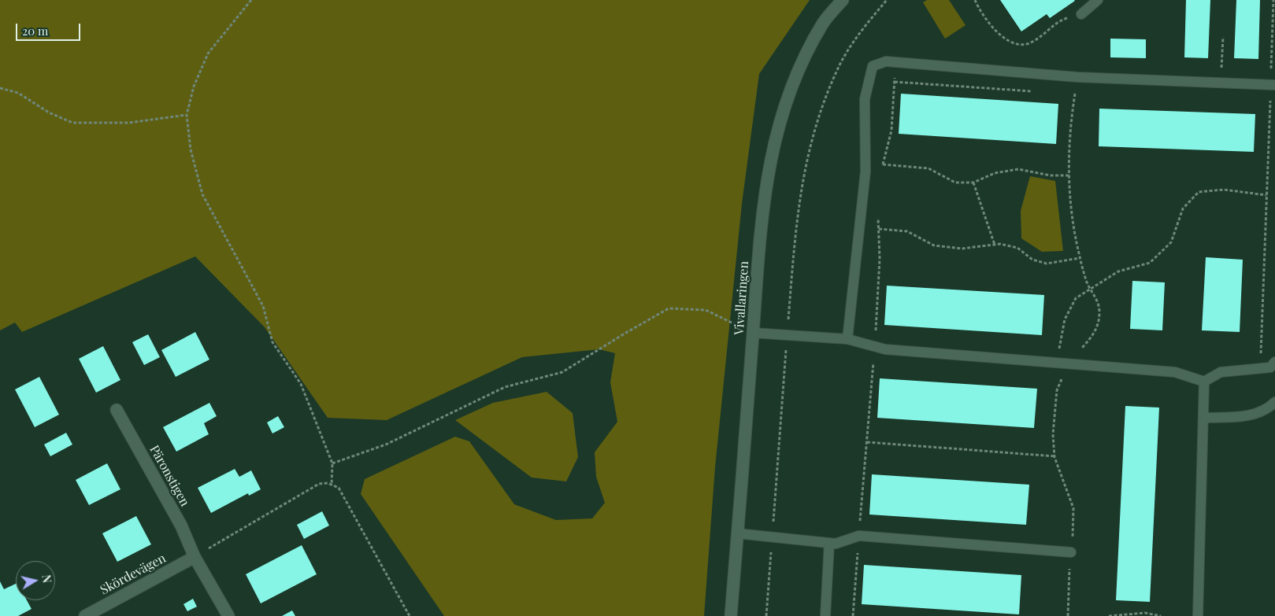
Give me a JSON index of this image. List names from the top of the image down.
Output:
{
  "streets": {
    "street": ["Vivallaringen", "Päronstigen", "Skördevägen"]
  },
  "crossings": [
    ["Päronstigen", "Skördevägen"]
  ],
  "scale_bar": "20 m",
  "north": "right"
}
